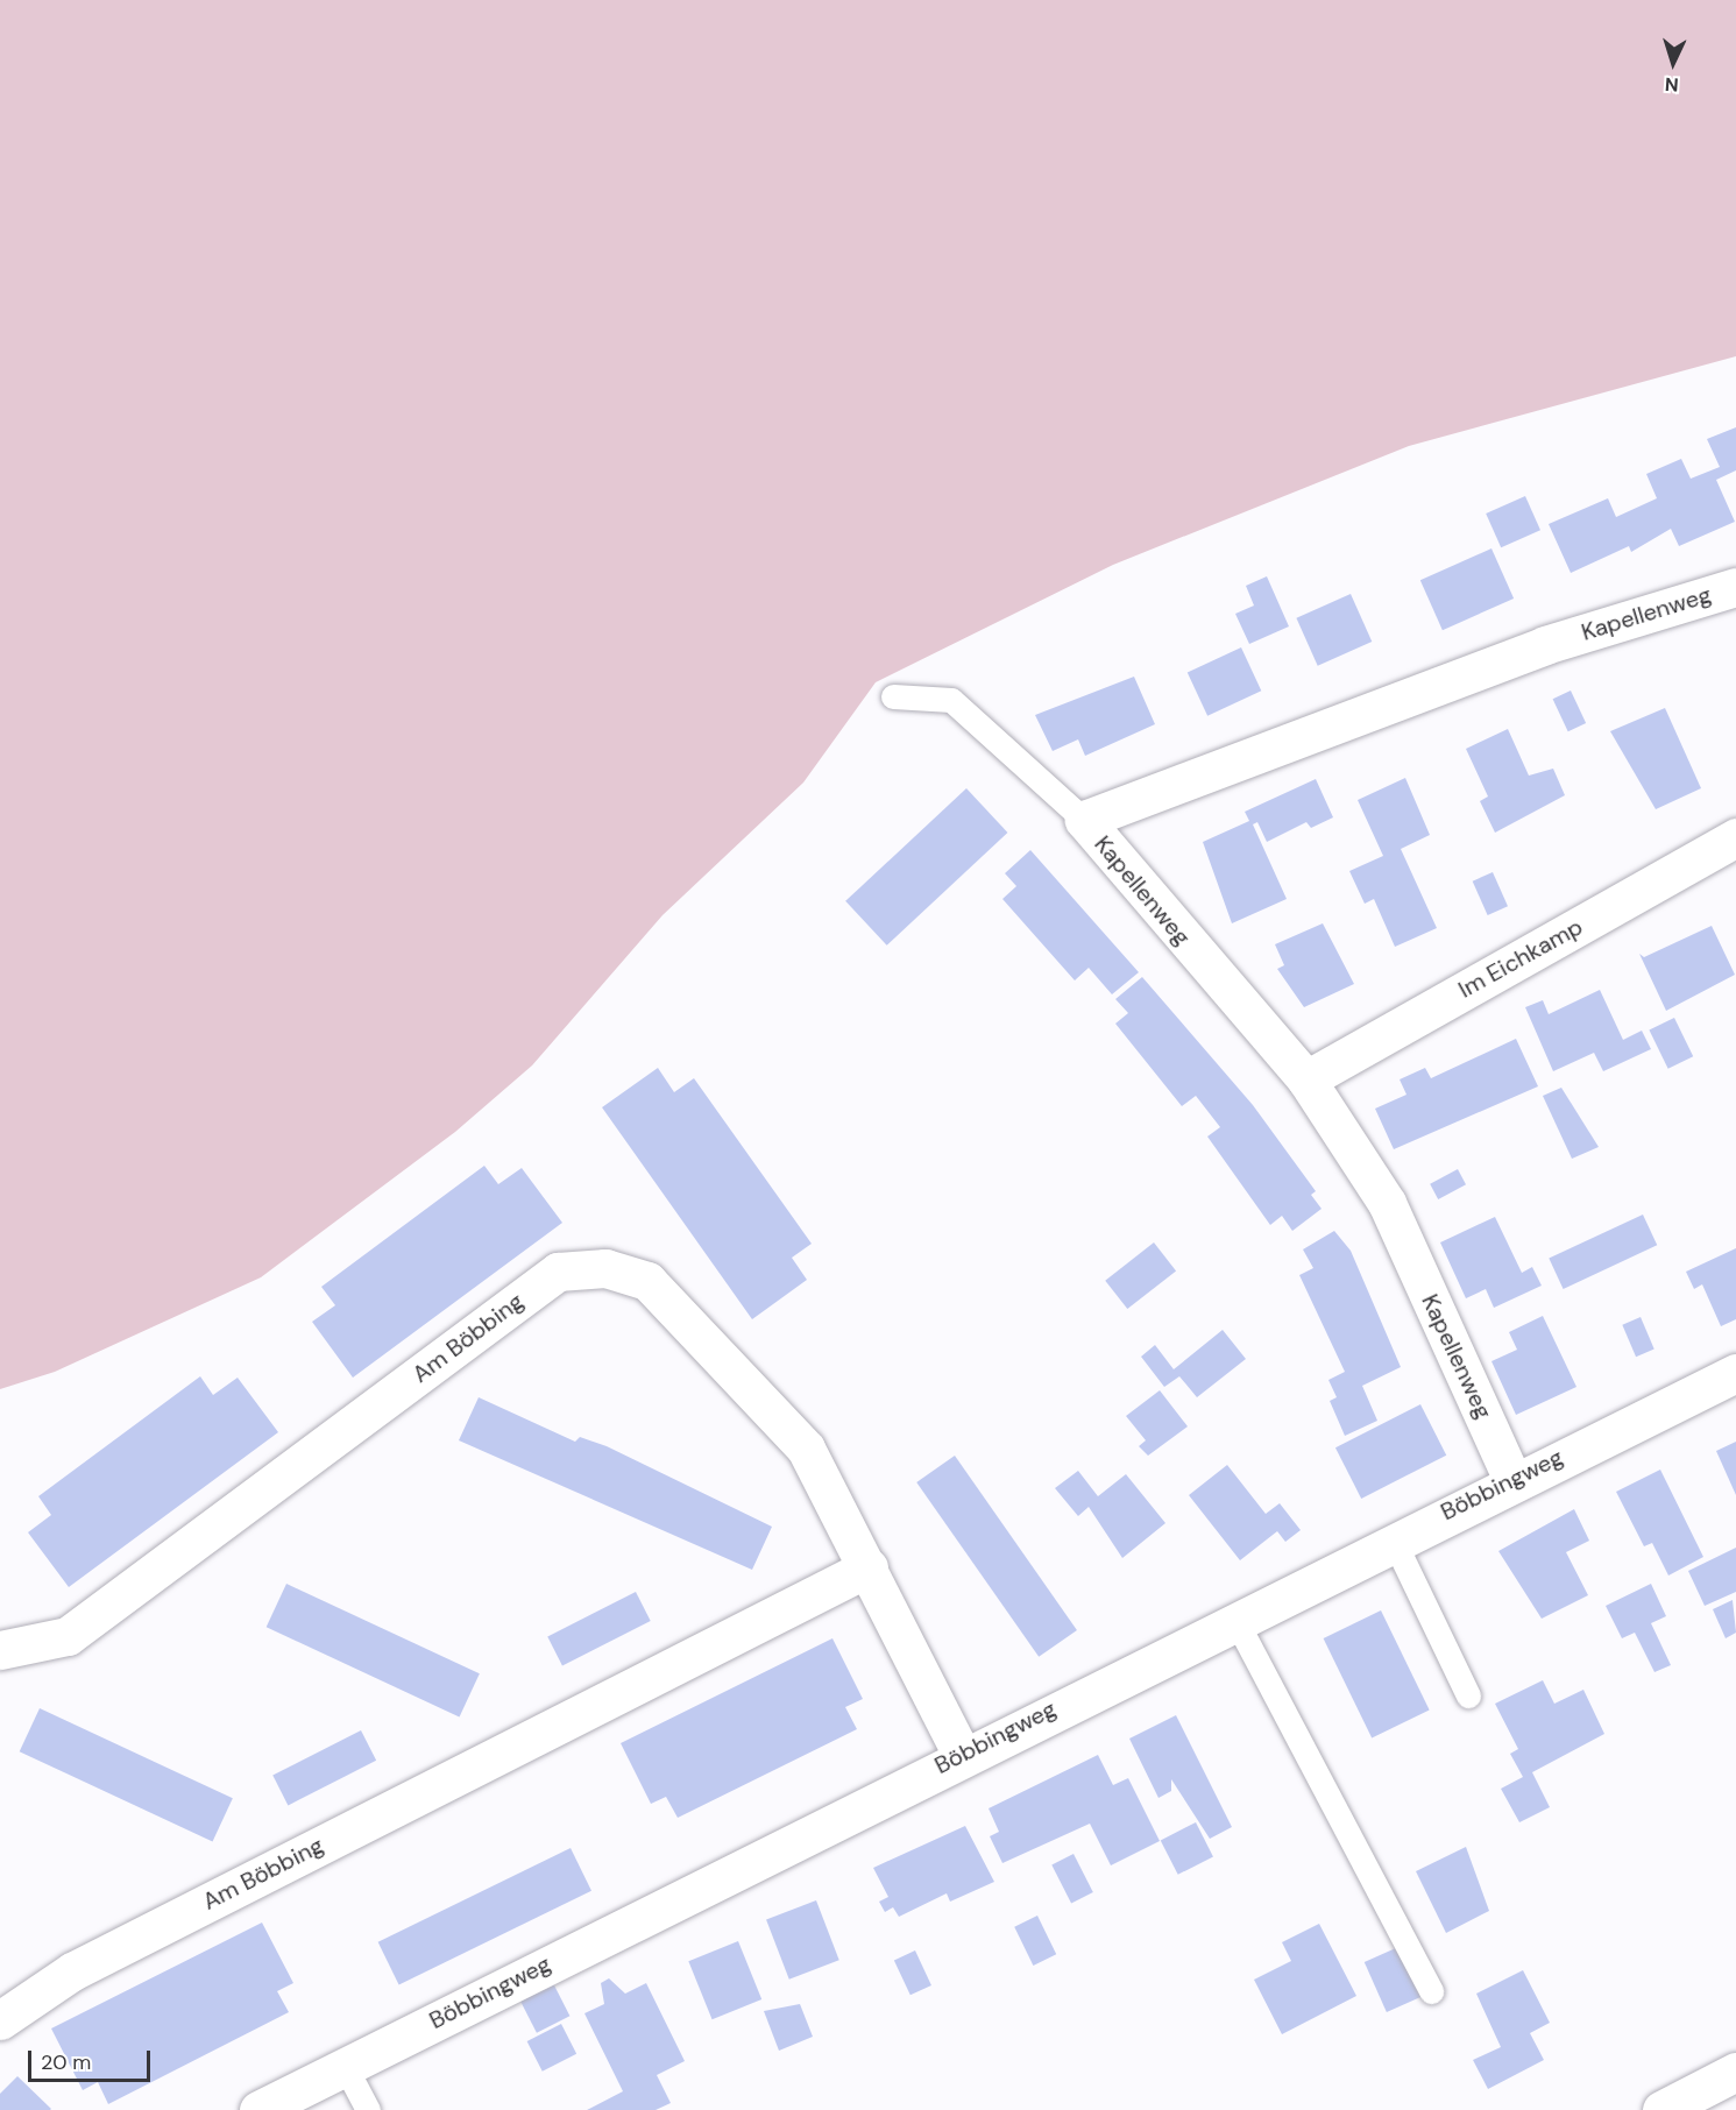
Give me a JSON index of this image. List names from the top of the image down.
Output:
{
  "streets": {
    "street": [
      "Kapellenweg",
      "Im Eichkamp",
      "Am Böbbing",
      "Böbbingweg"
    ]
  },
  "crossings": [
    ["Kapellenweg", "Im Eichkamp"],
    ["Kapellenweg", "Böbbingweg"],
    ["Am Böbbing", "Böbbingweg"]
  ],
  "scale_bar": "20 m",
  "north": "bottom"
}
